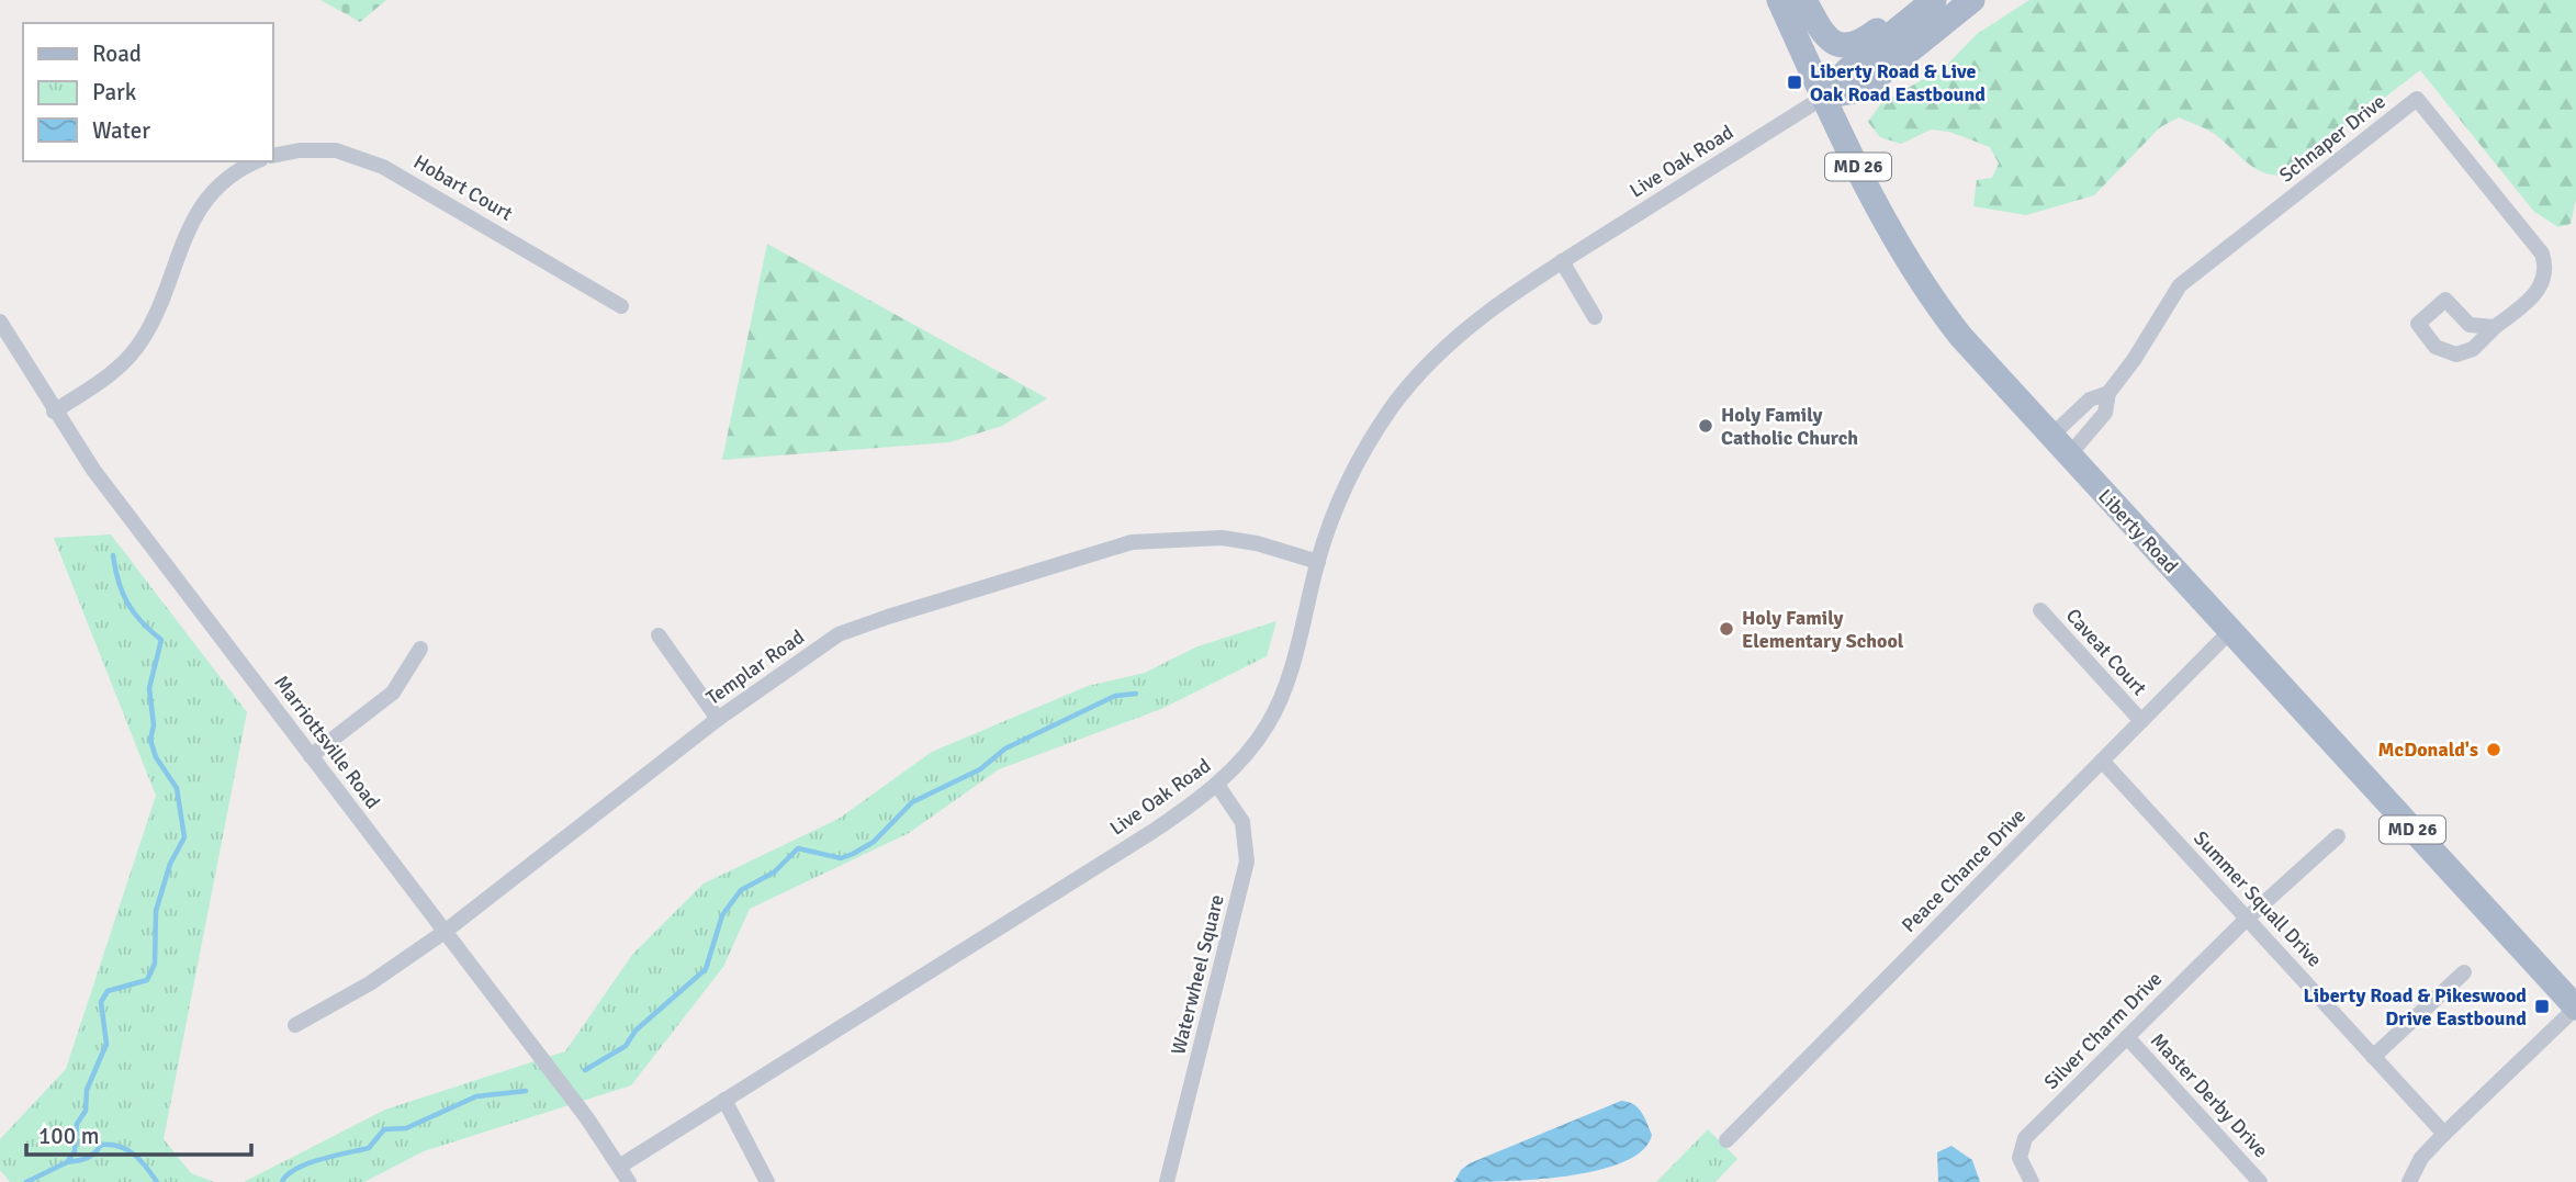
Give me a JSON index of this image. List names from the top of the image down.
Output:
{
  "streets": {
    "main road": ["MD 26", "Liberty Road"],
    "street": [
      "Schnaper Drive",
      "Live Oak Road",
      "Hobart Court",
      "Caveat Court",
      "Templar Road",
      "Marriottsville Road",
      "Peace Chance Drive",
      "Summer Squall Drive",
      "Waterwheel Square",
      "Silver Charm Drive",
      "Master Derby Drive"
    ]
  },
  "crossings": [
    ["Schnaper Drive", "Liberty Road"],
    ["Live Oak Road", "Liberty Road"],
    ["Live Oak Road", "Templar Road"],
    ["Live Oak Road", "Marriottsville Road"],
    ["Live Oak Road", "Waterwheel Square"],
    ["Liberty Road", "Peace Chance Drive"],
    ["Caveat Court", "Peace Chance Drive"],
    ["Templar Road", "Marriottsville Road"],
    ["Peace Chance Drive", "Summer Squall Drive"],
    ["Summer Squall Drive", "Silver Charm Drive"],
    ["Silver Charm Drive", "Master Derby Drive"]
  ],
  "places": {
    "transit": ["Liberty Road & Live Oak Road Eastbound", "Liberty Road & Pikeswood Drive Eastbound"],
    "other": ["Holy Family Catholic Church", "Holy Family Elementary School", "McDonald's"]
  },
  "legend": ["Road", "Park", "Water"],
  "scale_bar": "100 m"
}
